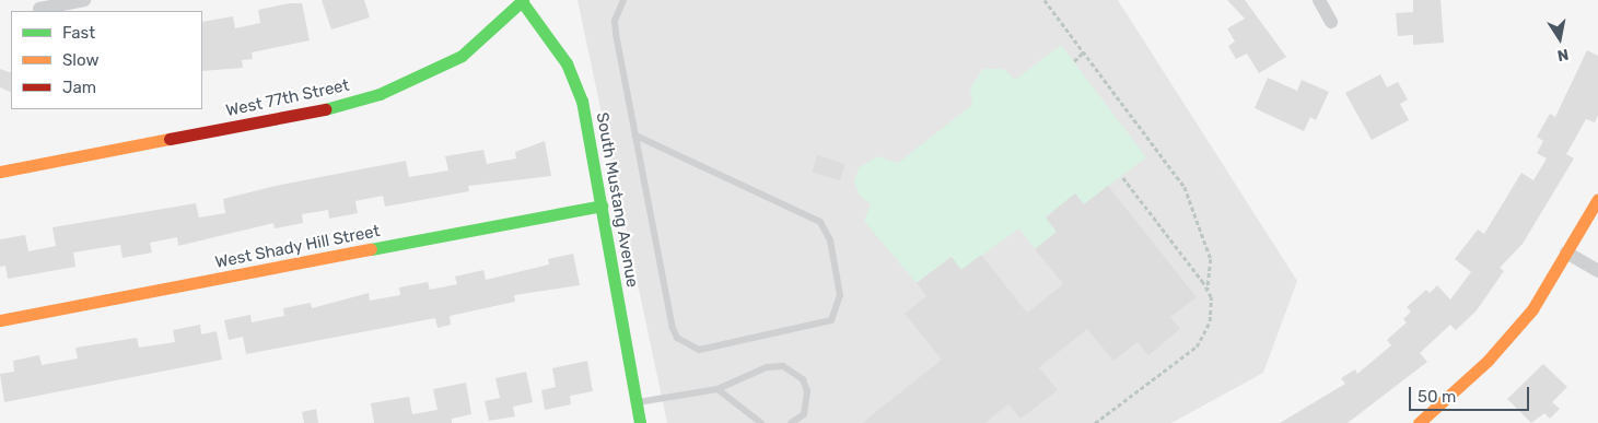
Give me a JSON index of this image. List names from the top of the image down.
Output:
{
  "streets": {
    "street": ["West 77th Street", "South Mustang Avenue", "West Shady Hill Street"]
  },
  "crossings": [
    ["West 77th Street", "South Mustang Avenue"],
    ["South Mustang Avenue", "West Shady Hill Street"]
  ],
  "legend": ["Fast", "Slow", "Jam"],
  "scale_bar": "50 m",
  "north": "bottom"
}
